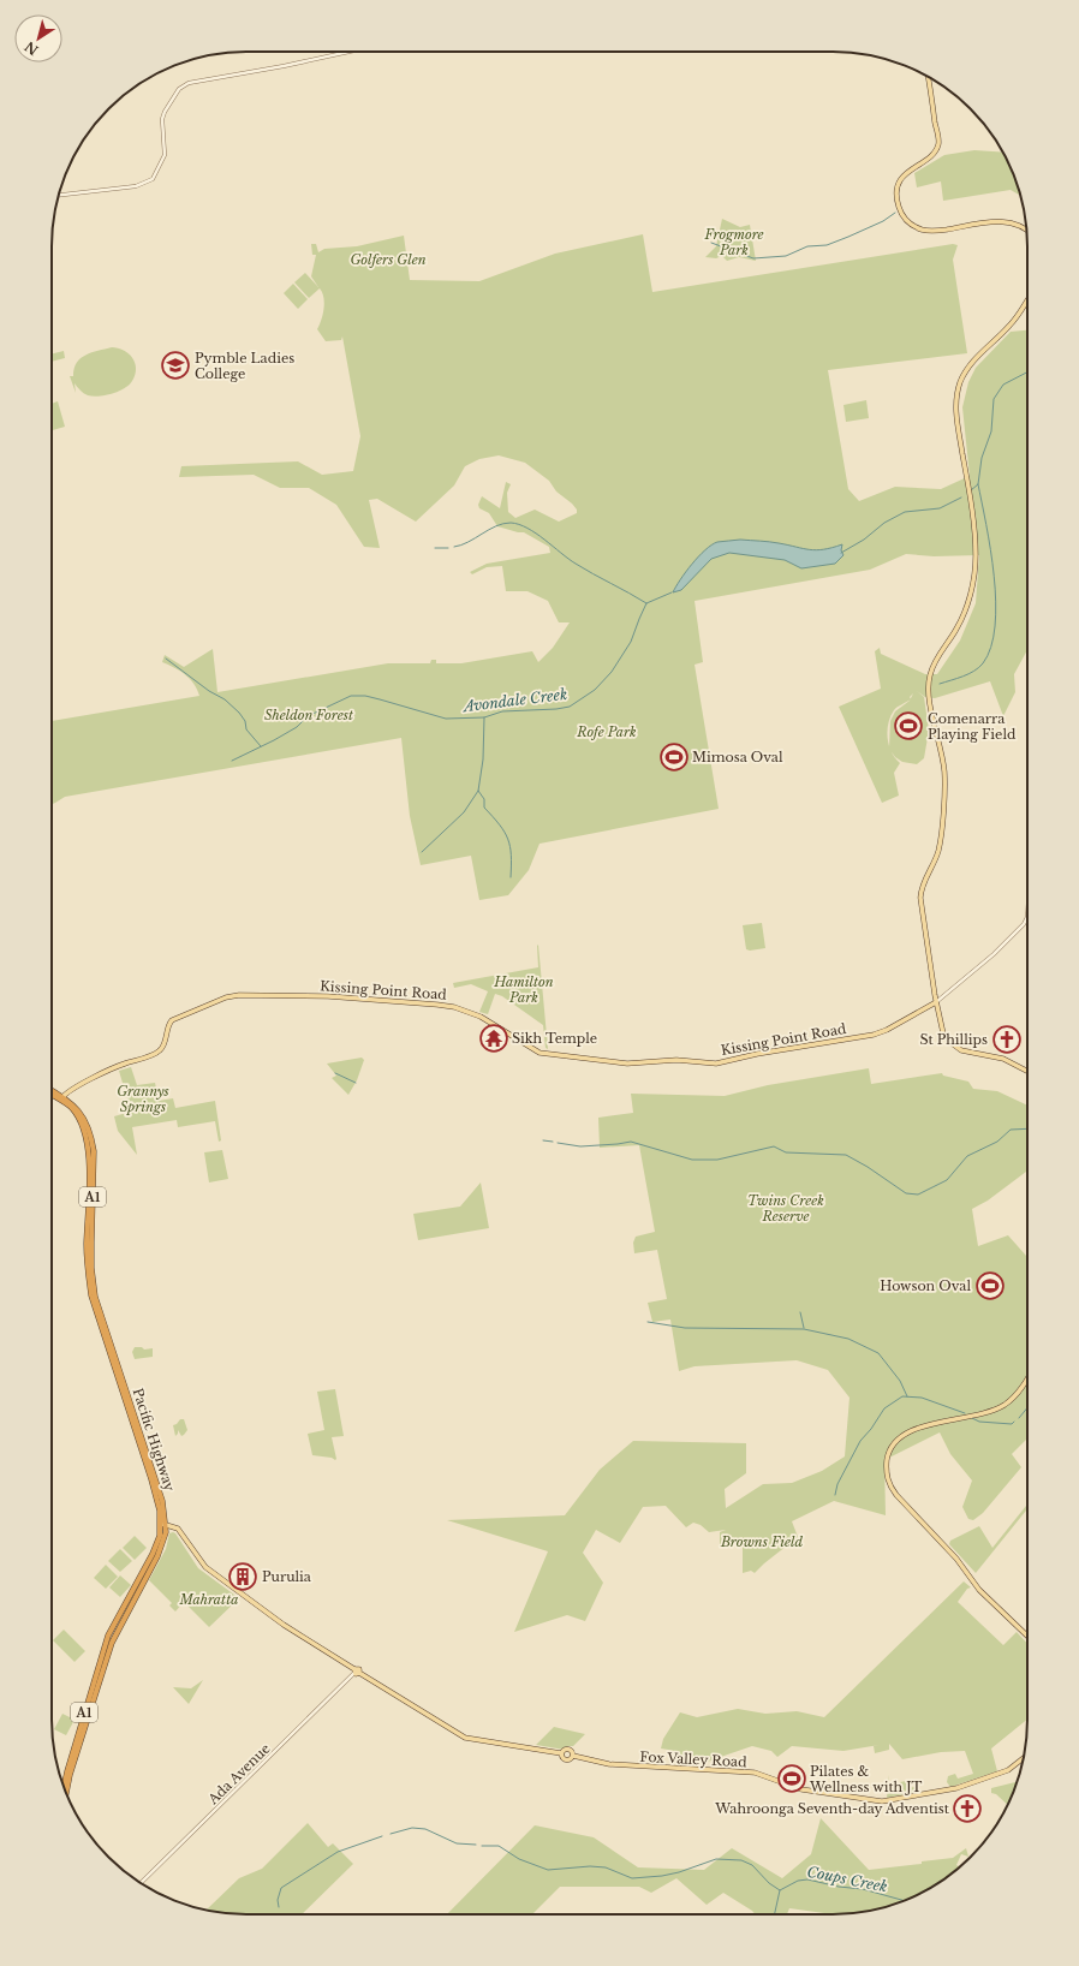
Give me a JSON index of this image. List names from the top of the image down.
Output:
{
  "streets": {
    "highway": ["A1", "Pacific Highway"],
    "main road": ["Kissing Point Road", "Fox Valley Road"],
    "street": ["Ada Avenue"]
  },
  "crossings": [
    ["Kissing Point Road", "Pacific Highway"]
  ],
  "water": ["Avondale Creek", "Coups Creek"],
  "parks": [
    "Frogmore Park",
    "Golfers Glen",
    "Sheldon Forest",
    "Rofe Park",
    "Hamilton Park",
    "Grannys Springs",
    "Twins Creek Reserve",
    "Browns Field",
    "Mahratta"
  ],
  "places": {
    "school or university": ["Pymble Ladies College"],
    "sports": [
      "Comenarra Playing Field",
      "Mimosa Oval",
      "Howson Oval",
      "Pilates & Wellness with JT"
    ],
    "temple": ["Sikh Temple"],
    "church": ["St Phillips", "Wahroonga Seventh-day Adventist"],
    "building": ["Purulia"]
  },
  "north": "bottom left"
}
